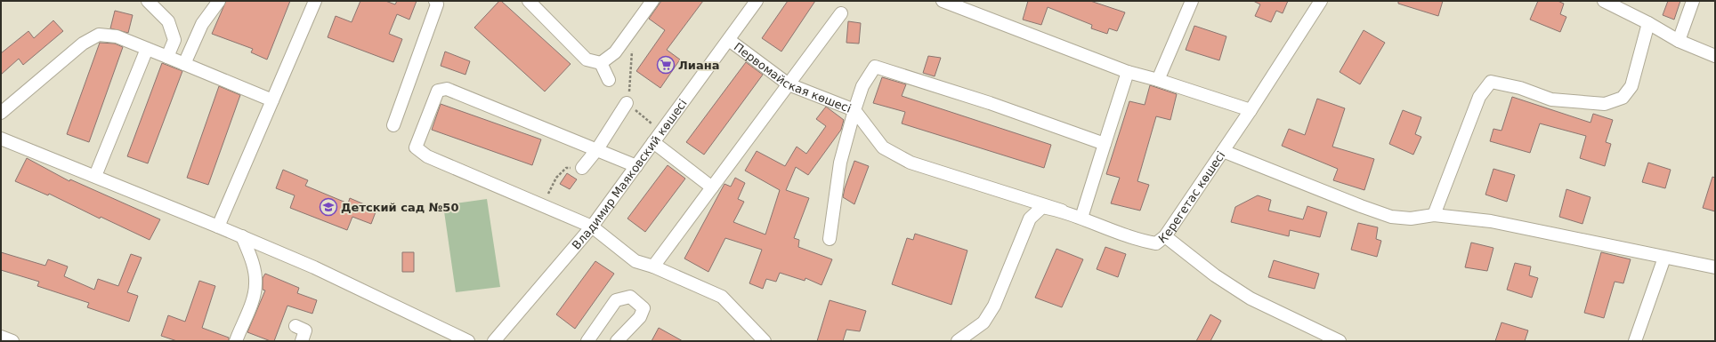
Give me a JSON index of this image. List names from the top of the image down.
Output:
{
  "streets": {
    "street": ["Первомайская көшесі", "Владимир Маяковский көшесі", "Керегетас көшесі"]
  },
  "crossings": [
    ["Первомайская көшесі", "Владимир Маяковский көшесі"]
  ],
  "places": {
    "supermarket": ["Лиана"],
    "school or university": ["Детский сад №50"]
  }
}
